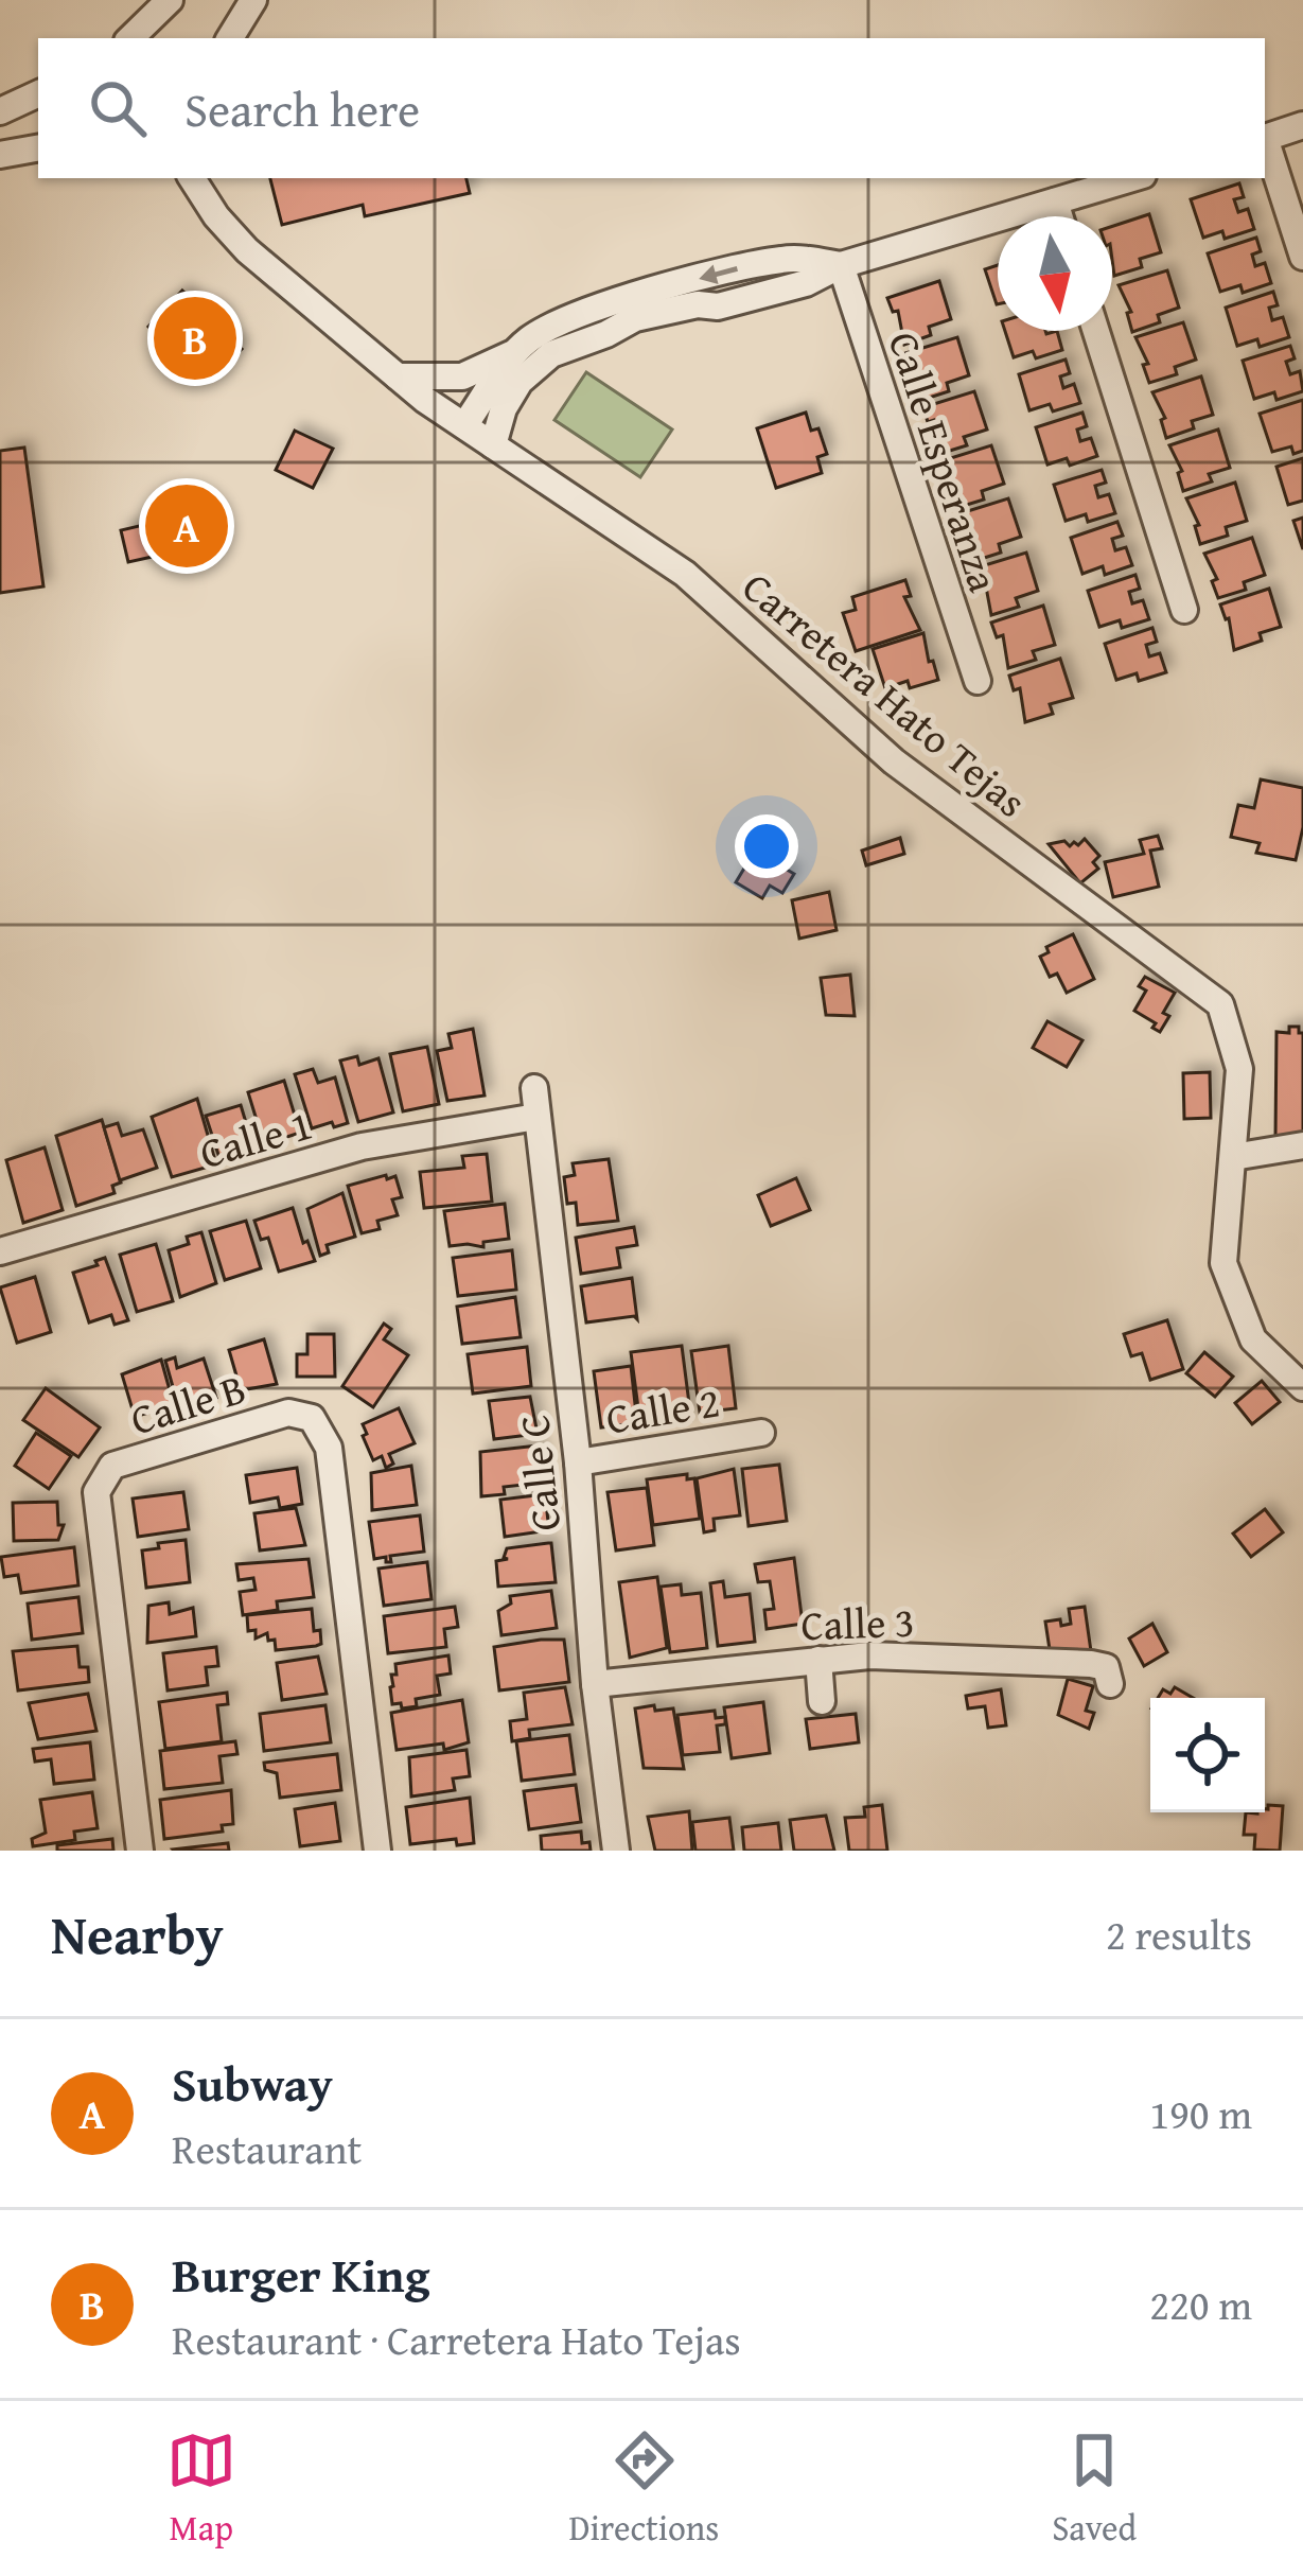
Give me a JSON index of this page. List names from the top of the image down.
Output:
{
  "streets": {
    "street": [
      "Calle Esperanza",
      "Carretera Hato Tejas",
      "Calle 1",
      "Calle B",
      "Calle 2",
      "Calle C",
      "Calle 3"
    ]
  },
  "crossings": [
    ["Calle 1", "Calle C"],
    ["Calle 2", "Calle C"],
    ["Calle C", "Calle 3"]
  ],
  "north": "bottom",
  "page": {
    "search": "Search here",
    "pins": ["B", "A"],
    "heading": ["Nearby", "2 results"],
    "list": [
      {
        "mark": "A",
        "name": "Subway",
        "note": "Restaurant",
        "value": "190 m"
      },
      {
        "mark": "B",
        "name": "Burger King",
        "note": "Restaurant · Carretera Hato Tejas",
        "value": "220 m"
      }
    ],
    "nav": ["Map", "Directions", "Saved"]
  }
}
